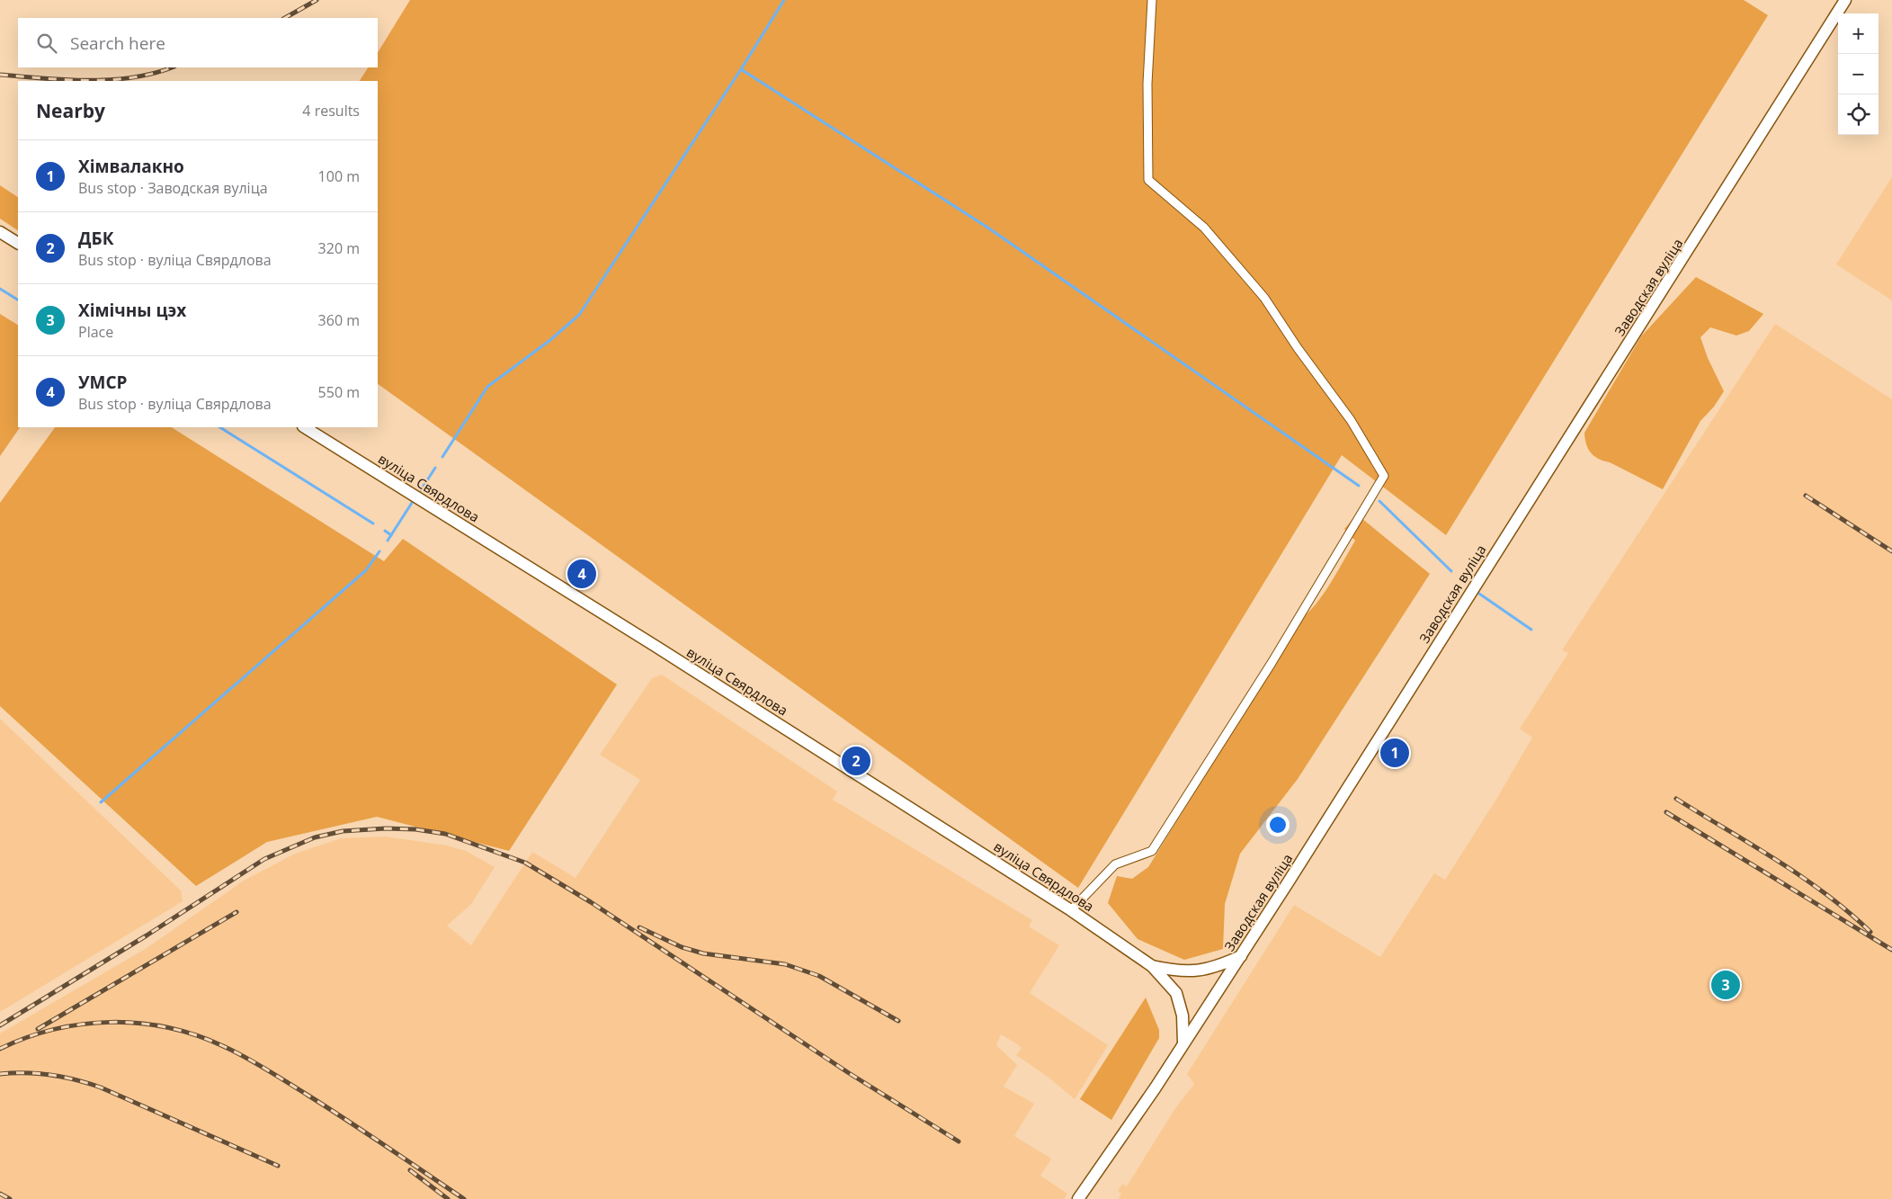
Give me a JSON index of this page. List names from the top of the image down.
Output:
{
  "streets": {
    "main road": ["Заводская вуліца", "вуліца Свярдлова"]
  },
  "page": {
    "map_buttons": ["+", "−"],
    "search": "Search here",
    "heading": ["Nearby", "4 results"],
    "list": [
      {
        "mark": "1",
        "name": "Хімвалакно",
        "note": "Bus stop · Заводская вуліца",
        "value": "100 m"
      },
      {
        "mark": "2",
        "name": "ДБК",
        "note": "Bus stop · вуліца Свярдлова",
        "value": "320 m"
      },
      {
        "mark": "3",
        "name": "Хімічны цэх",
        "note": "Place",
        "value": "360 m"
      },
      {
        "mark": "4",
        "name": "УМСР",
        "note": "Bus stop · вуліца Свярдлова",
        "value": "550 m"
      }
    ],
    "pins": [
      "4",
      "1",
      "2",
      "3"
    ]
  }
}
